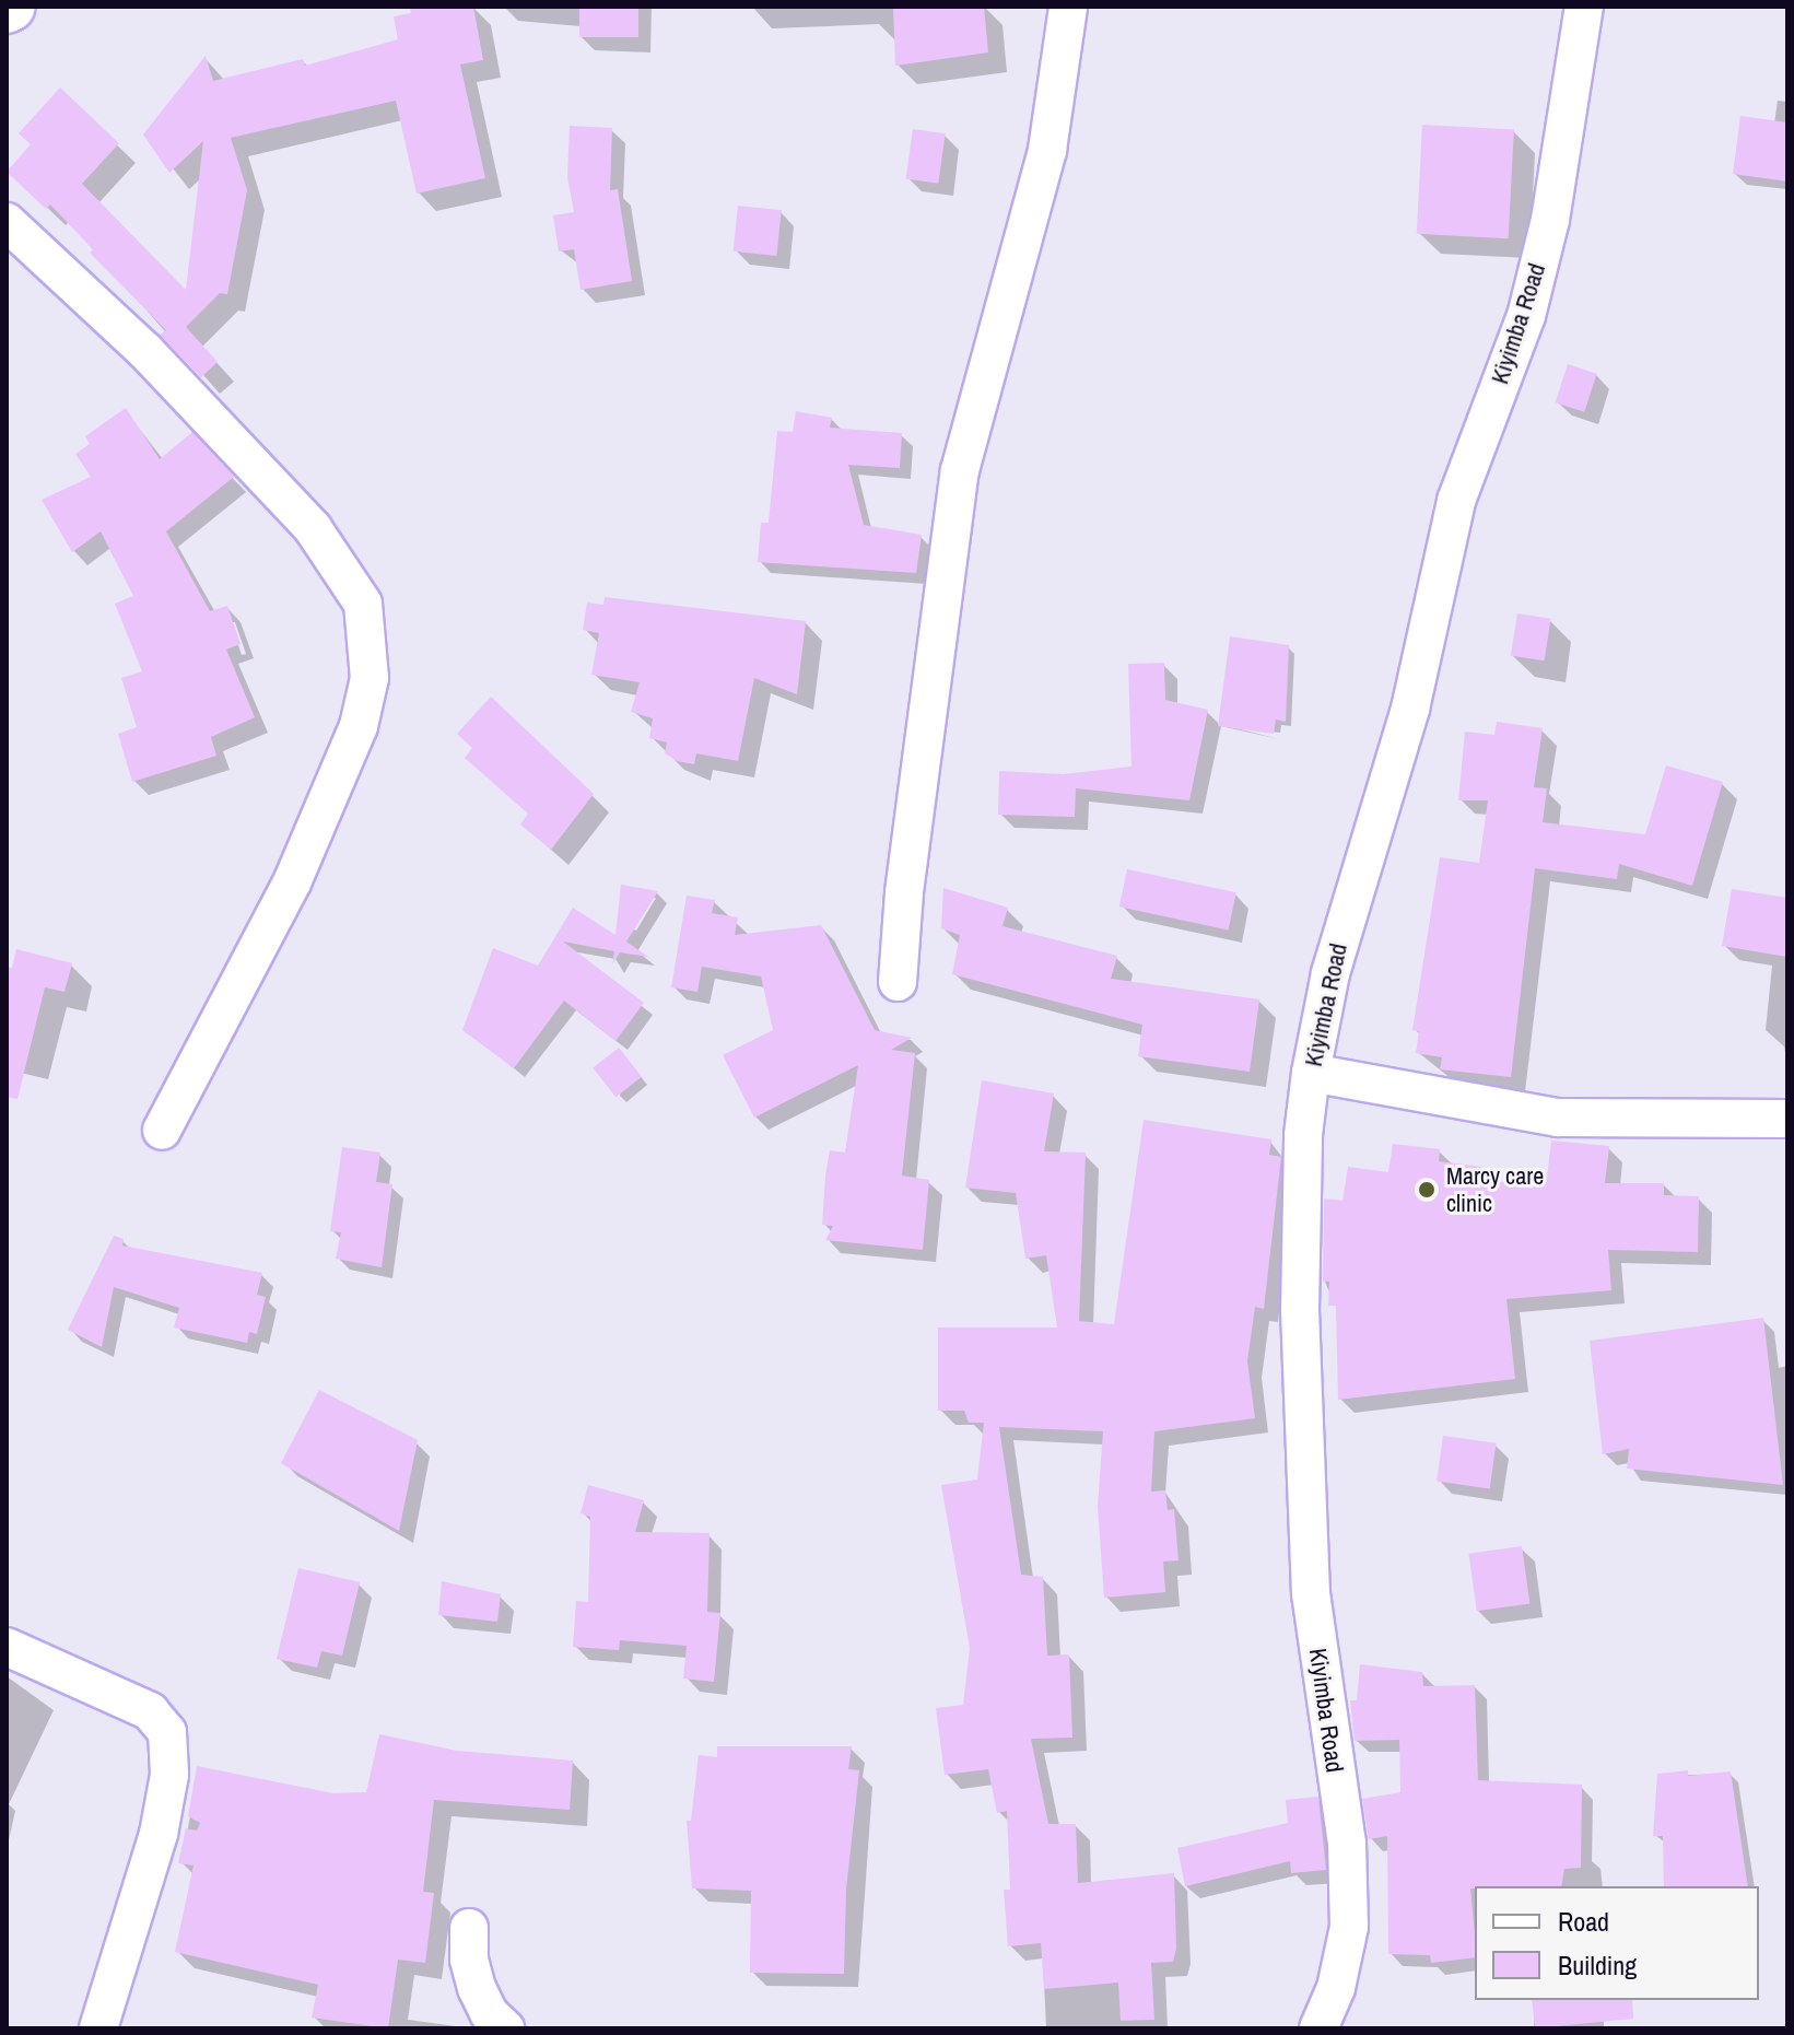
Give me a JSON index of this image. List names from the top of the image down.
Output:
{
  "streets": {
    "street": ["Kiyimba Road"]
  },
  "places": ["Marcy care clinic"],
  "legend": ["Road", "Building"]
}
